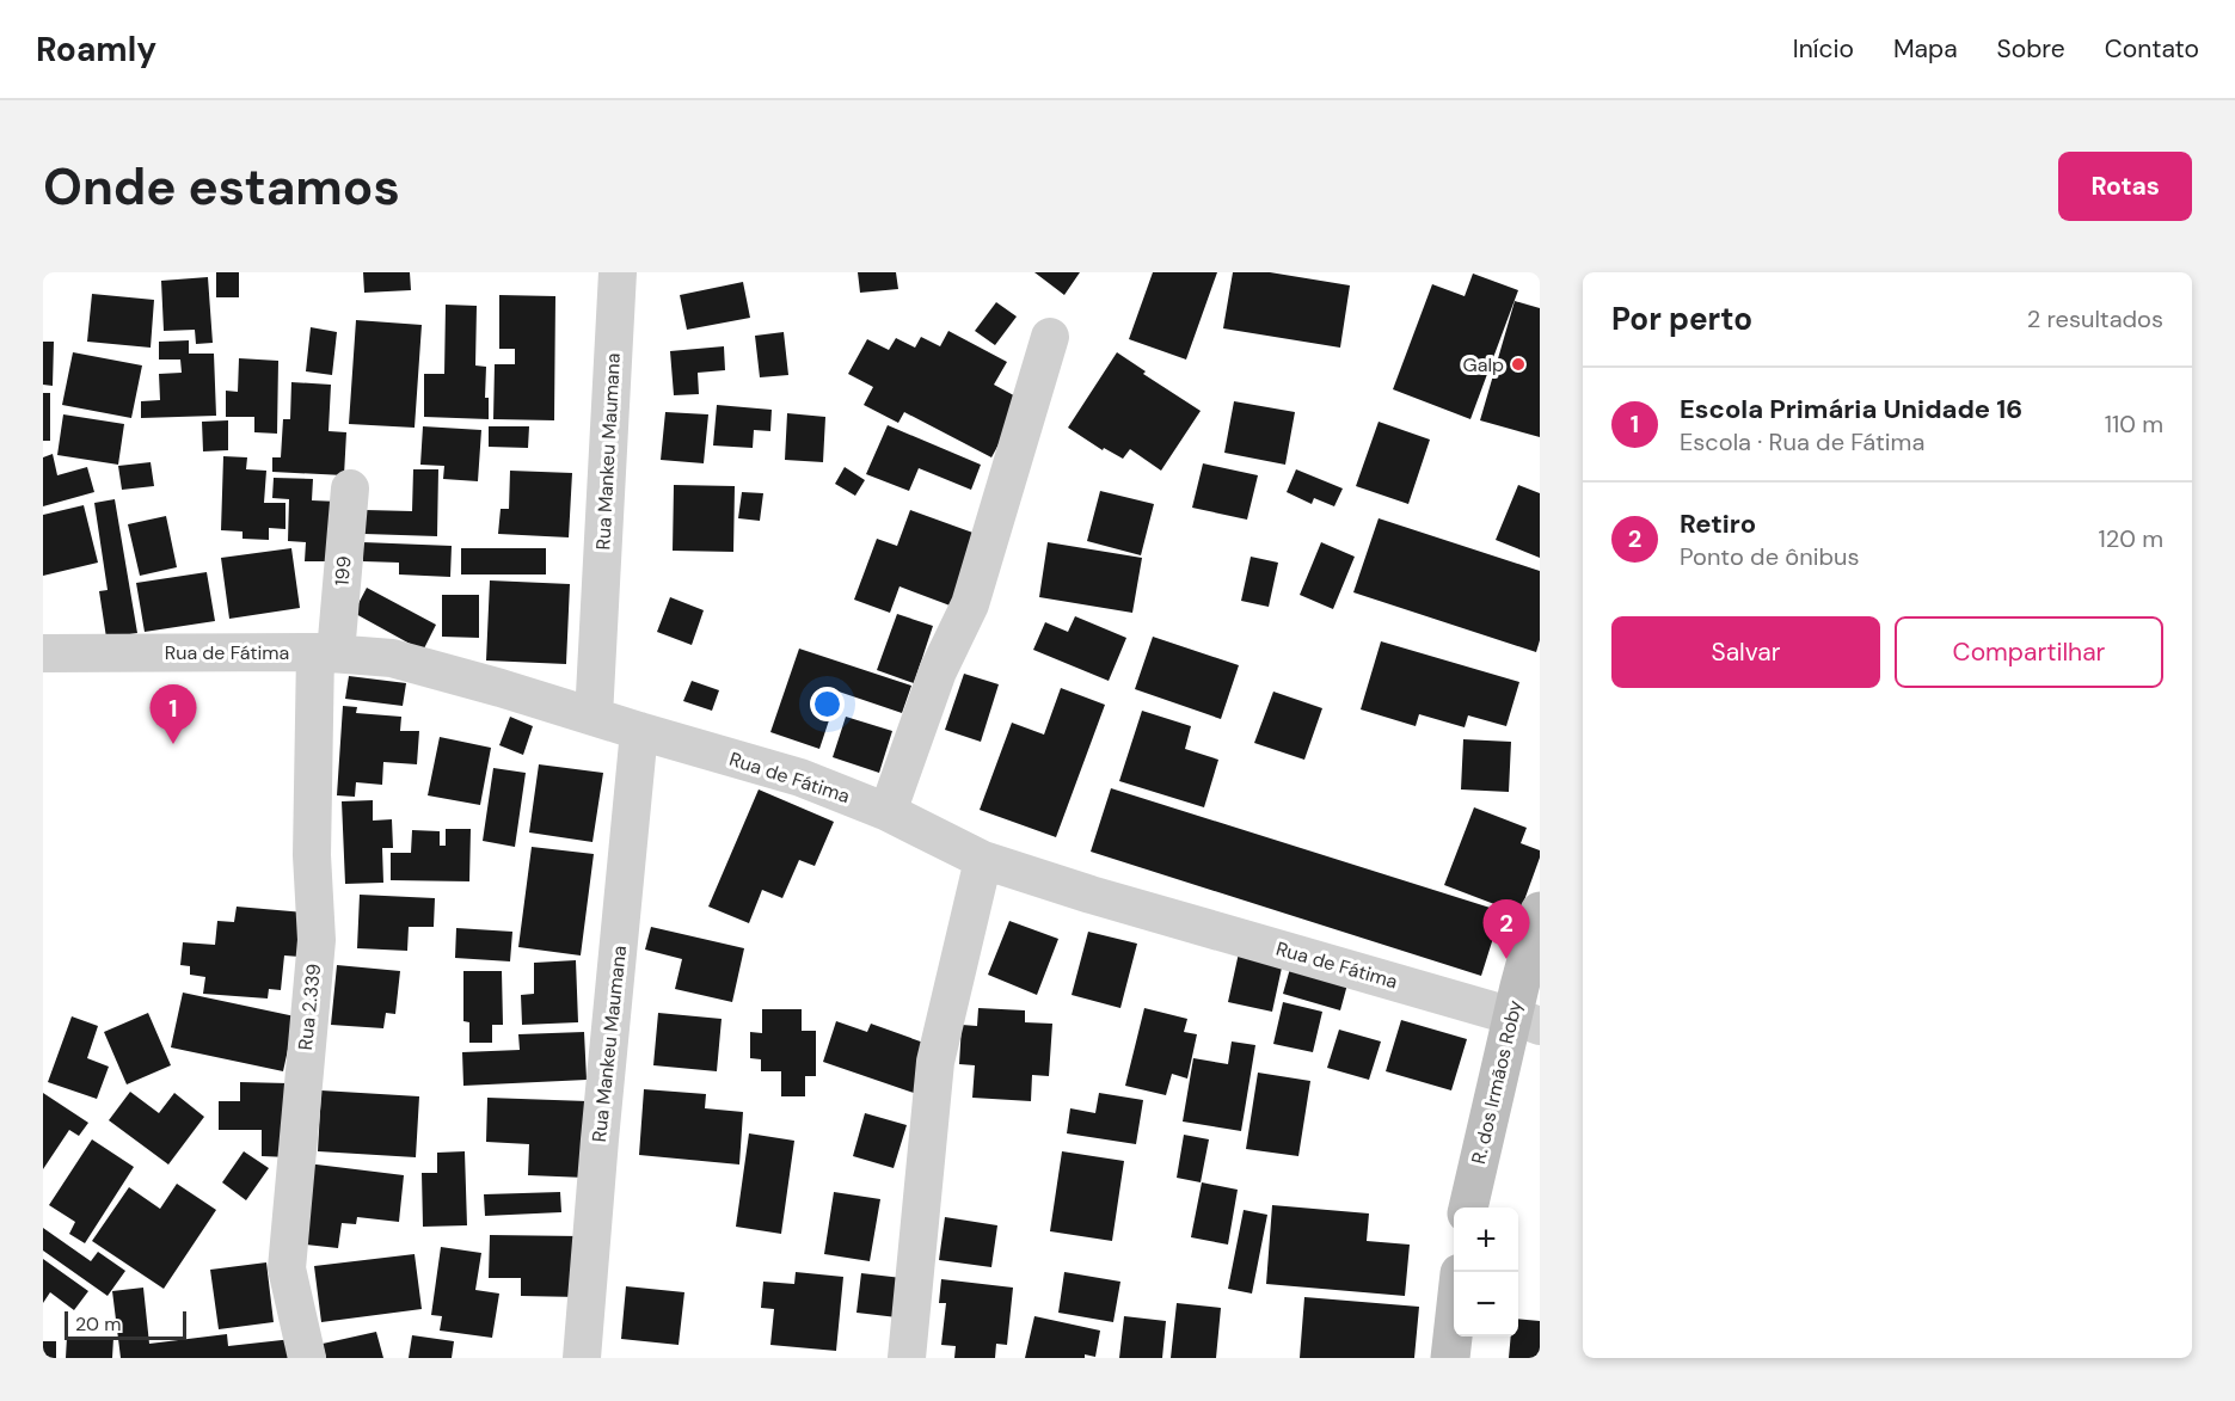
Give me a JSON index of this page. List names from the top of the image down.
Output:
{
  "streets": {
    "street": [
      "Rua Mankeu Maumana",
      "199",
      "Rua de Fátima",
      "Rua 2.339",
      "R. dos Irmãos Roby"
    ]
  },
  "crossings": [
    ["Rua Mankeu Maumana", "Rua de Fátima"],
    ["199", "Rua de Fátima"],
    ["199", "Rua 2.339"],
    ["Rua de Fátima", "Rua 2.339"],
    ["Rua de Fátima", "R. dos Irmãos Roby"]
  ],
  "places": ["Galp"],
  "scale_bar": "20 m",
  "page": {
    "header": "Roamly",
    "nav": [
      "Início",
      "Mapa",
      "Sobre",
      "Contato"
    ],
    "buttons": [
      "Rotas",
      ["Salvar", "Compartilhar"]
    ],
    "title": "Onde estamos",
    "heading": ["Por perto", "2 resultados"],
    "list": [
      {
        "mark": "1",
        "name": "Escola Primária Unidade 16",
        "note": "Escola · Rua de Fátima",
        "value": "110 m"
      },
      {
        "mark": "2",
        "name": "Retiro",
        "note": "Ponto de ônibus",
        "value": "120 m"
      }
    ],
    "pins": ["1", "2"],
    "map_buttons": ["+", "−"],
    "scale": "20 m"
  }
}
